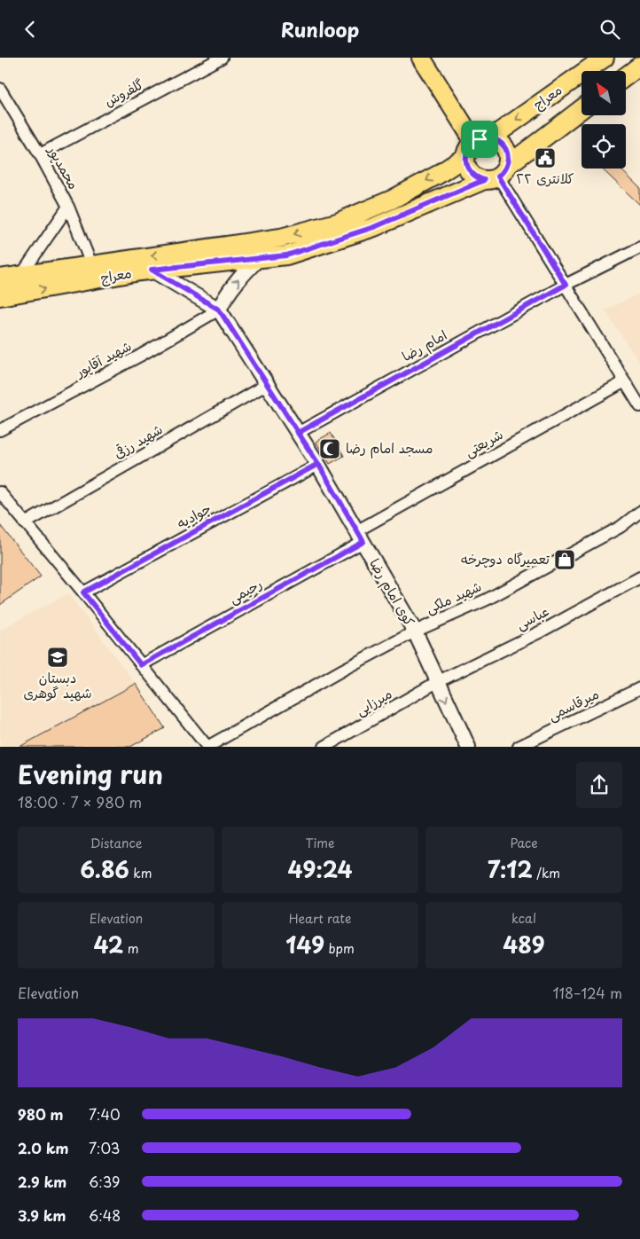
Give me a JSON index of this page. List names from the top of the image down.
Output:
{
  "streets": {
    "main road": ["معراج"],
    "street": [
      "گلفروش",
      "محمدپور",
      "امام رضا",
      "شهید آقاپور",
      "شهید رزقی",
      "شریعتی",
      "جوادیه",
      "رحیمی",
      "کوی امام رضا",
      "شهید ملکی",
      "عباسی",
      "میرزایی",
      "میرقاسمی"
    ]
  },
  "crossings": [
    ["گلفروش", "محمدپور"],
    ["معراج", "محمدپور"],
    ["امام رضا", "کوی امام رضا"],
    ["شهید آقاپور", "کوی امام رضا"],
    ["شهید رزقی", "کوی امام رضا"],
    ["شریعتی", "رحیمی"],
    ["شریعتی", "کوی امام رضا"],
    ["جوادیه", "کوی امام رضا"],
    ["رحیمی", "کوی امام رضا"],
    ["کوی امام رضا", "شهید ملکی"],
    ["کوی امام رضا", "عباسی"],
    ["کوی امام رضا", "میرزایی"],
    ["عباسی", "میرزایی"]
  ],
  "places": {
    "public building": ["کلانتری ٢٢"],
    "mosque": ["مسجد امام رضا"],
    "shop": ["تعمیرگاه دوچرخه"],
    "school or university": ["دبستان شهید گوهری"]
  },
  "north": "top left",
  "page": {
    "header": "Runloop",
    "heading": ["Evening run", "18:00 · 7 × 980 m"],
    "stats": [
      ["Distance", "6.86 km"],
      ["Time", "49:24"],
      ["Pace", "7:12 /km"],
      ["Elevation", "42 m"],
      ["Heart rate", "149 bpm"],
      ["kcal", "489"]
    ],
    "chart": ["Elevation", "118–124 m"],
    "list": [
      {
        "name": "980 m",
        "note": "7:40"
      },
      {
        "name": "2.0 km",
        "note": "7:03"
      },
      {
        "name": "2.9 km",
        "note": "6:39"
      },
      {
        "name": "3.9 km",
        "note": "6:48"
      }
    ]
  }
}
